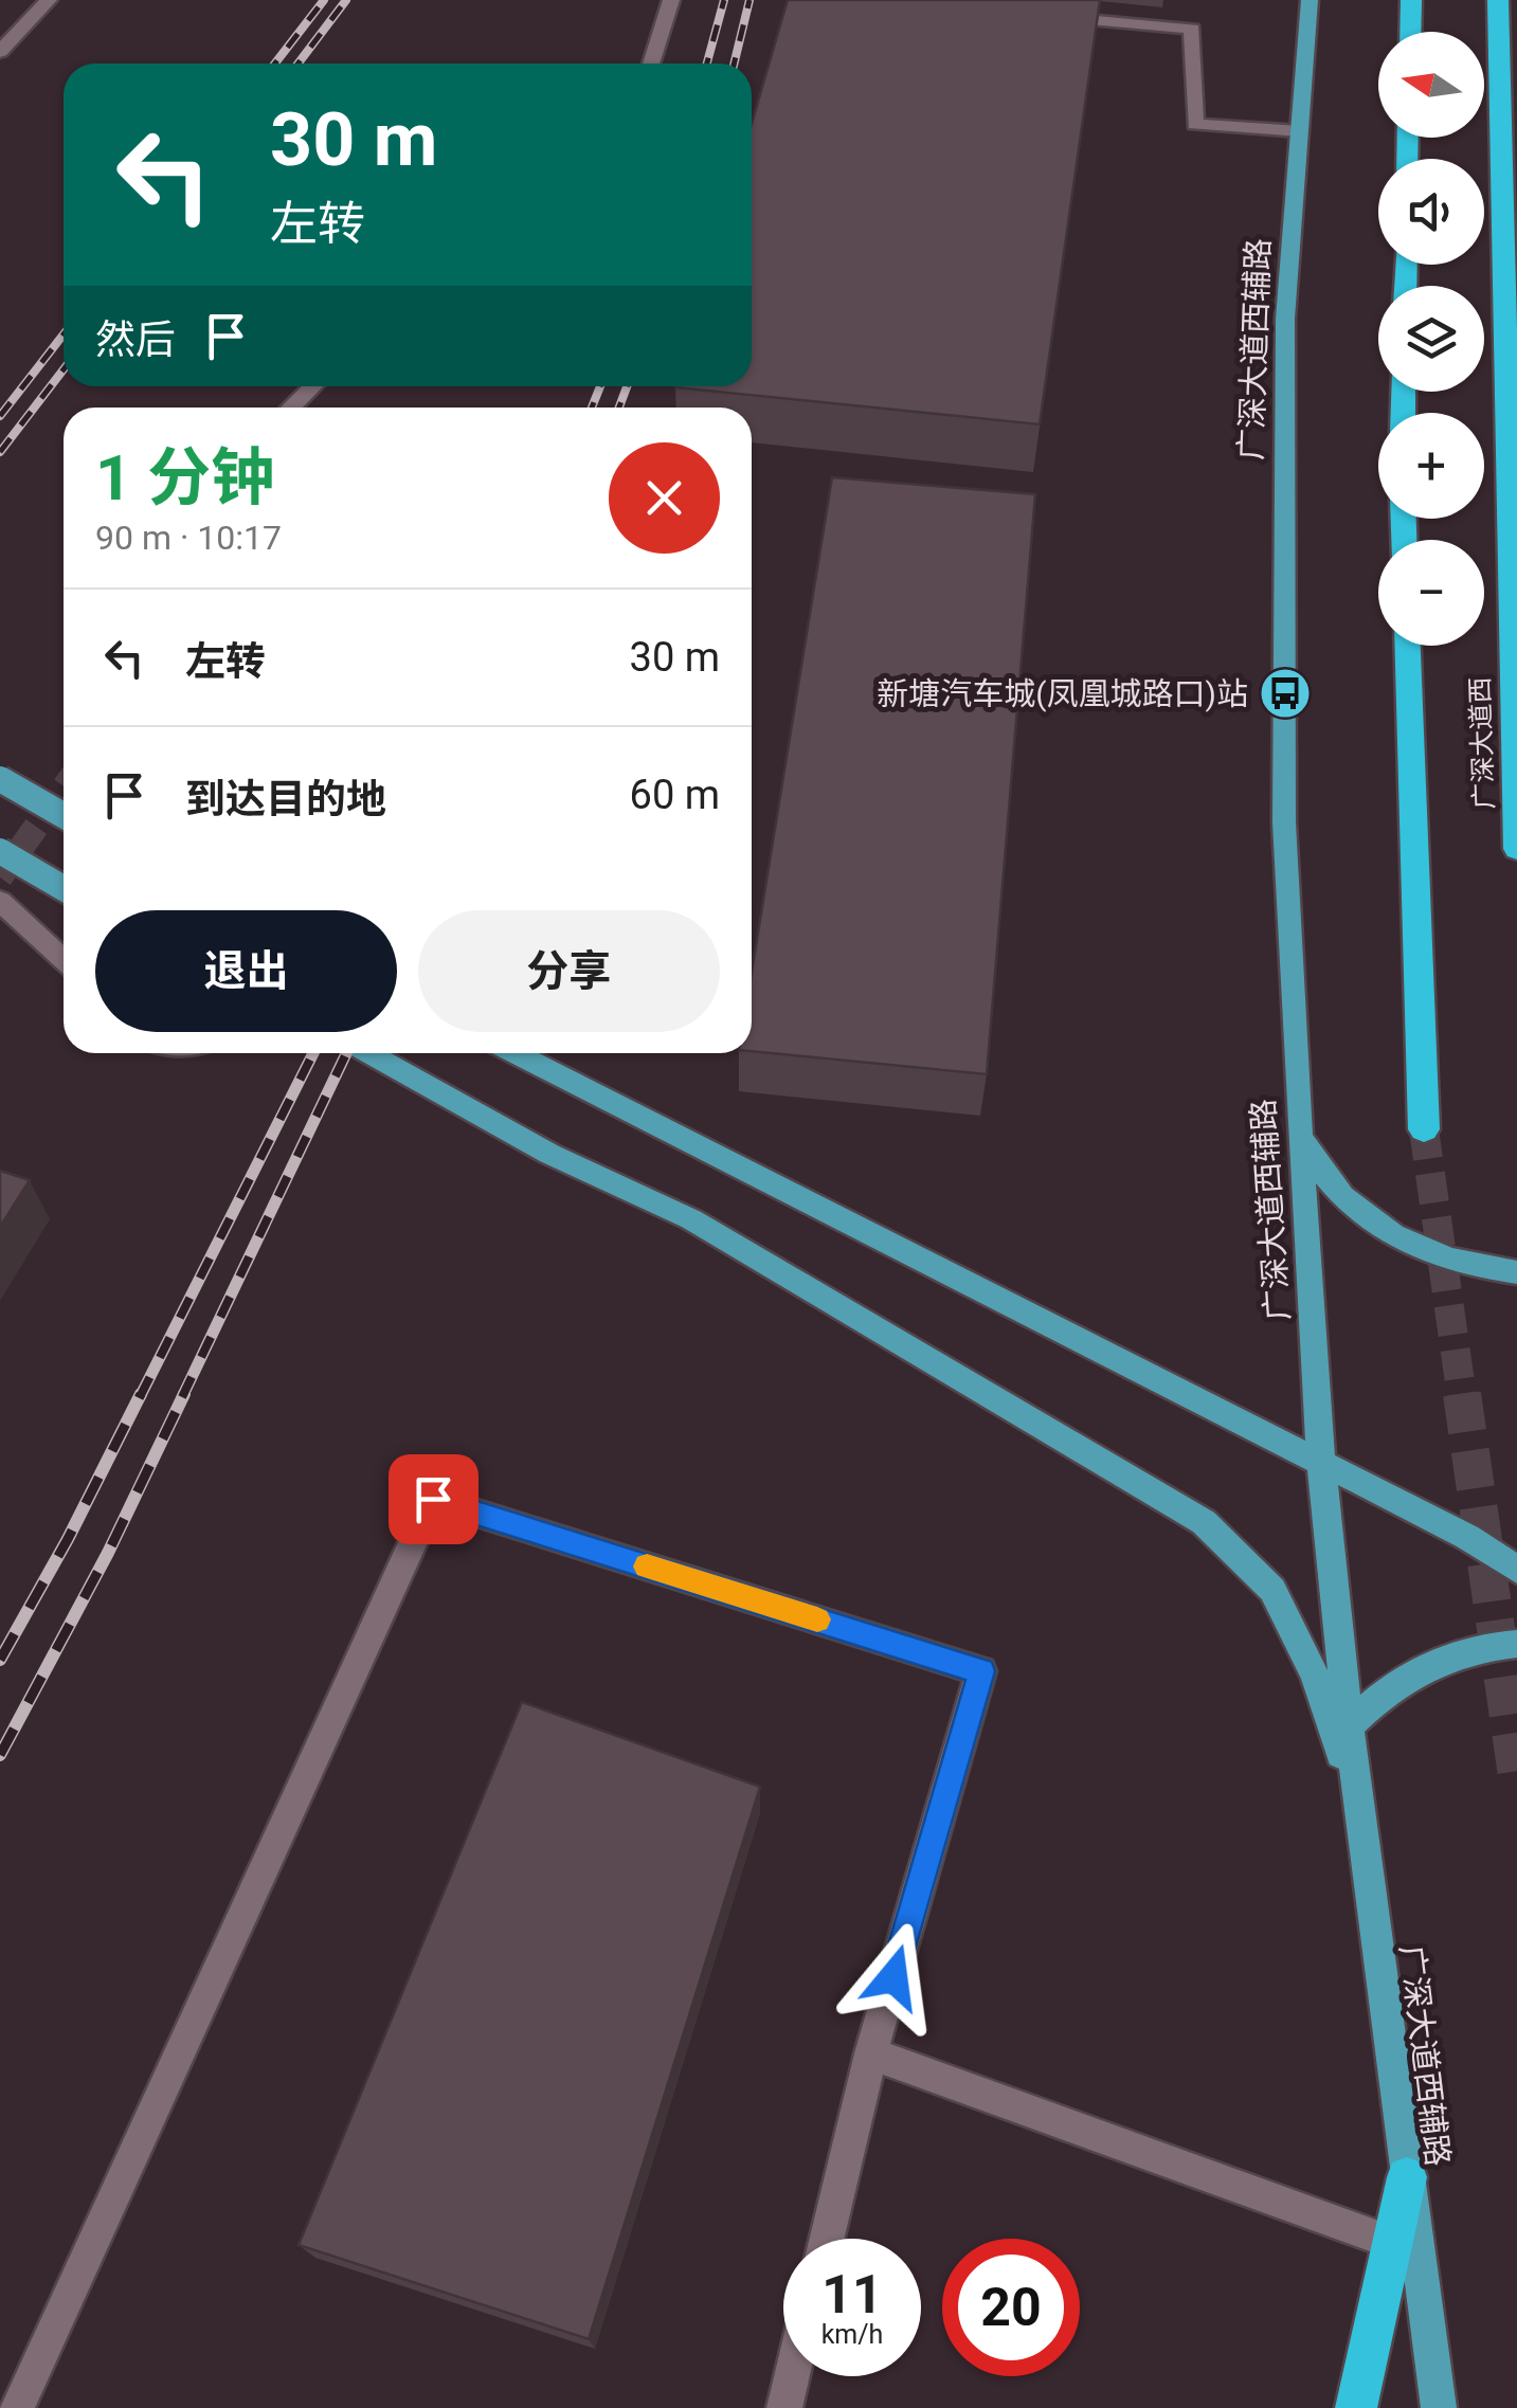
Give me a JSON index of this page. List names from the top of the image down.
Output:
{
  "streets": {
    "highway": ["广深大道西"],
    "main road": ["广深大道西辅路"]
  },
  "places": {
    "bus stop": ["新塘汽车城(凤凰城路口)站"]
  },
  "north": "left",
  "page": {
    "map_buttons": ["+", "−"],
    "turn": ["30 m", "左转"],
    "then": "然后",
    "heading": ["1 分钟", "90 m · 10:17"],
    "list": [
      {
        "name": "左转",
        "value": "30 m"
      },
      {
        "name": "到达目的地",
        "value": "60 m"
      }
    ],
    "buttons": ["退出", "分享"],
    "speed": "11 km/h",
    "limit": "20"
  }
}
